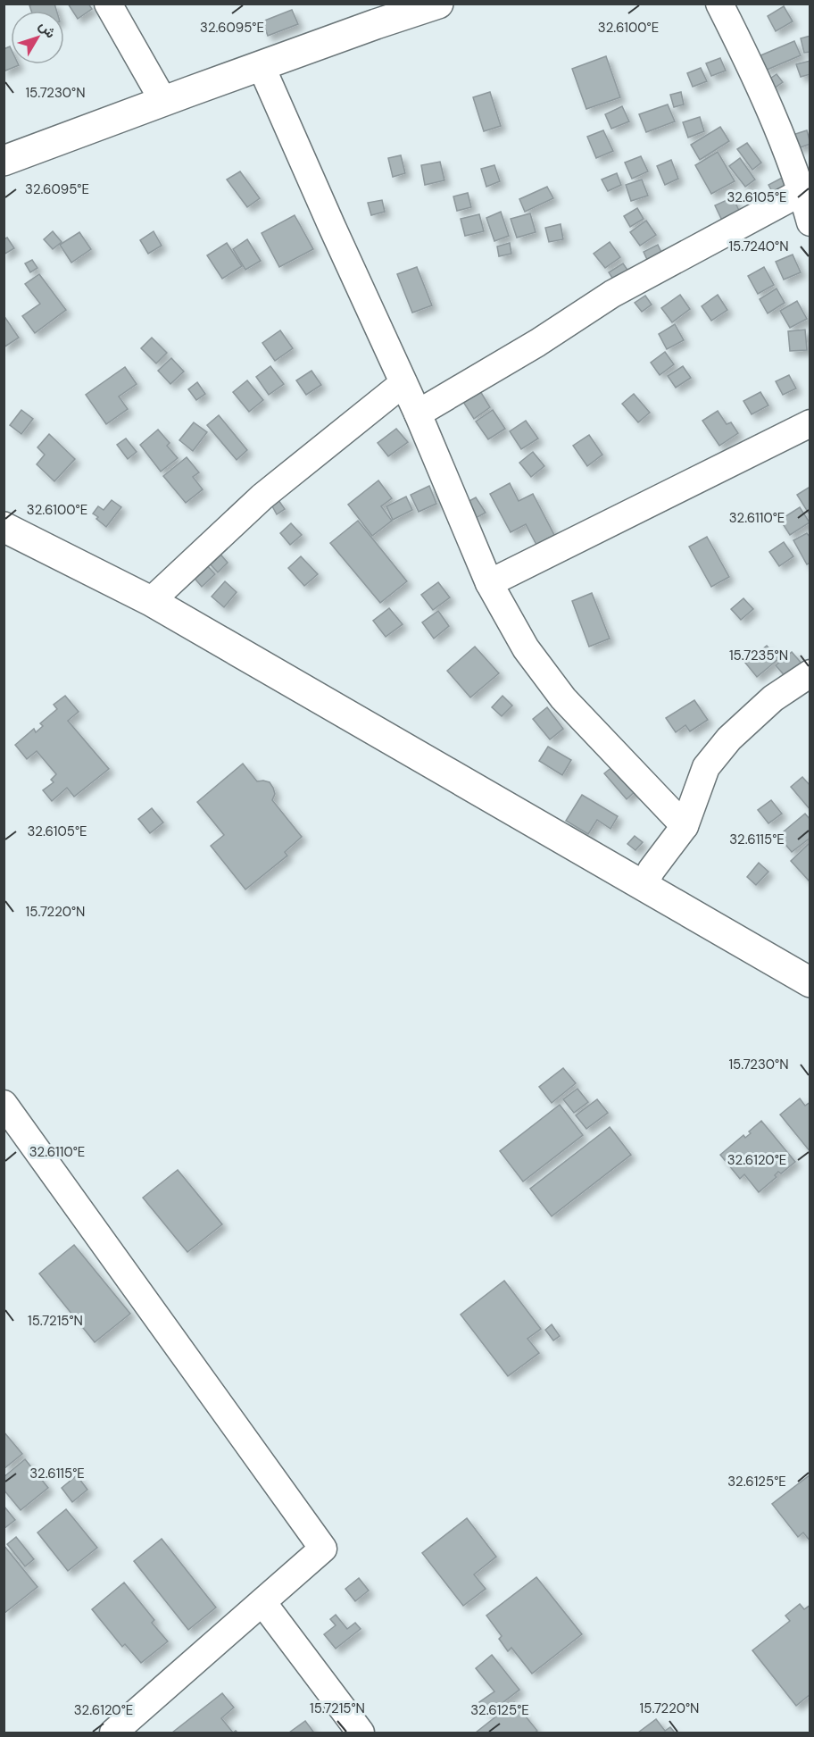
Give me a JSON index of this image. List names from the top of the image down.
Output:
{
  "north": "top right",
  "coordinates": [
    "32.6095°E",
    "32.6100°E",
    "15.7230°N",
    "32.6105°E",
    "15.7240°N",
    "32.6110°E",
    "15.7235°N",
    "32.6115°E",
    "15.7220°N",
    "32.6120°E",
    "15.7215°N",
    "32.6125°E"
  ]
}
